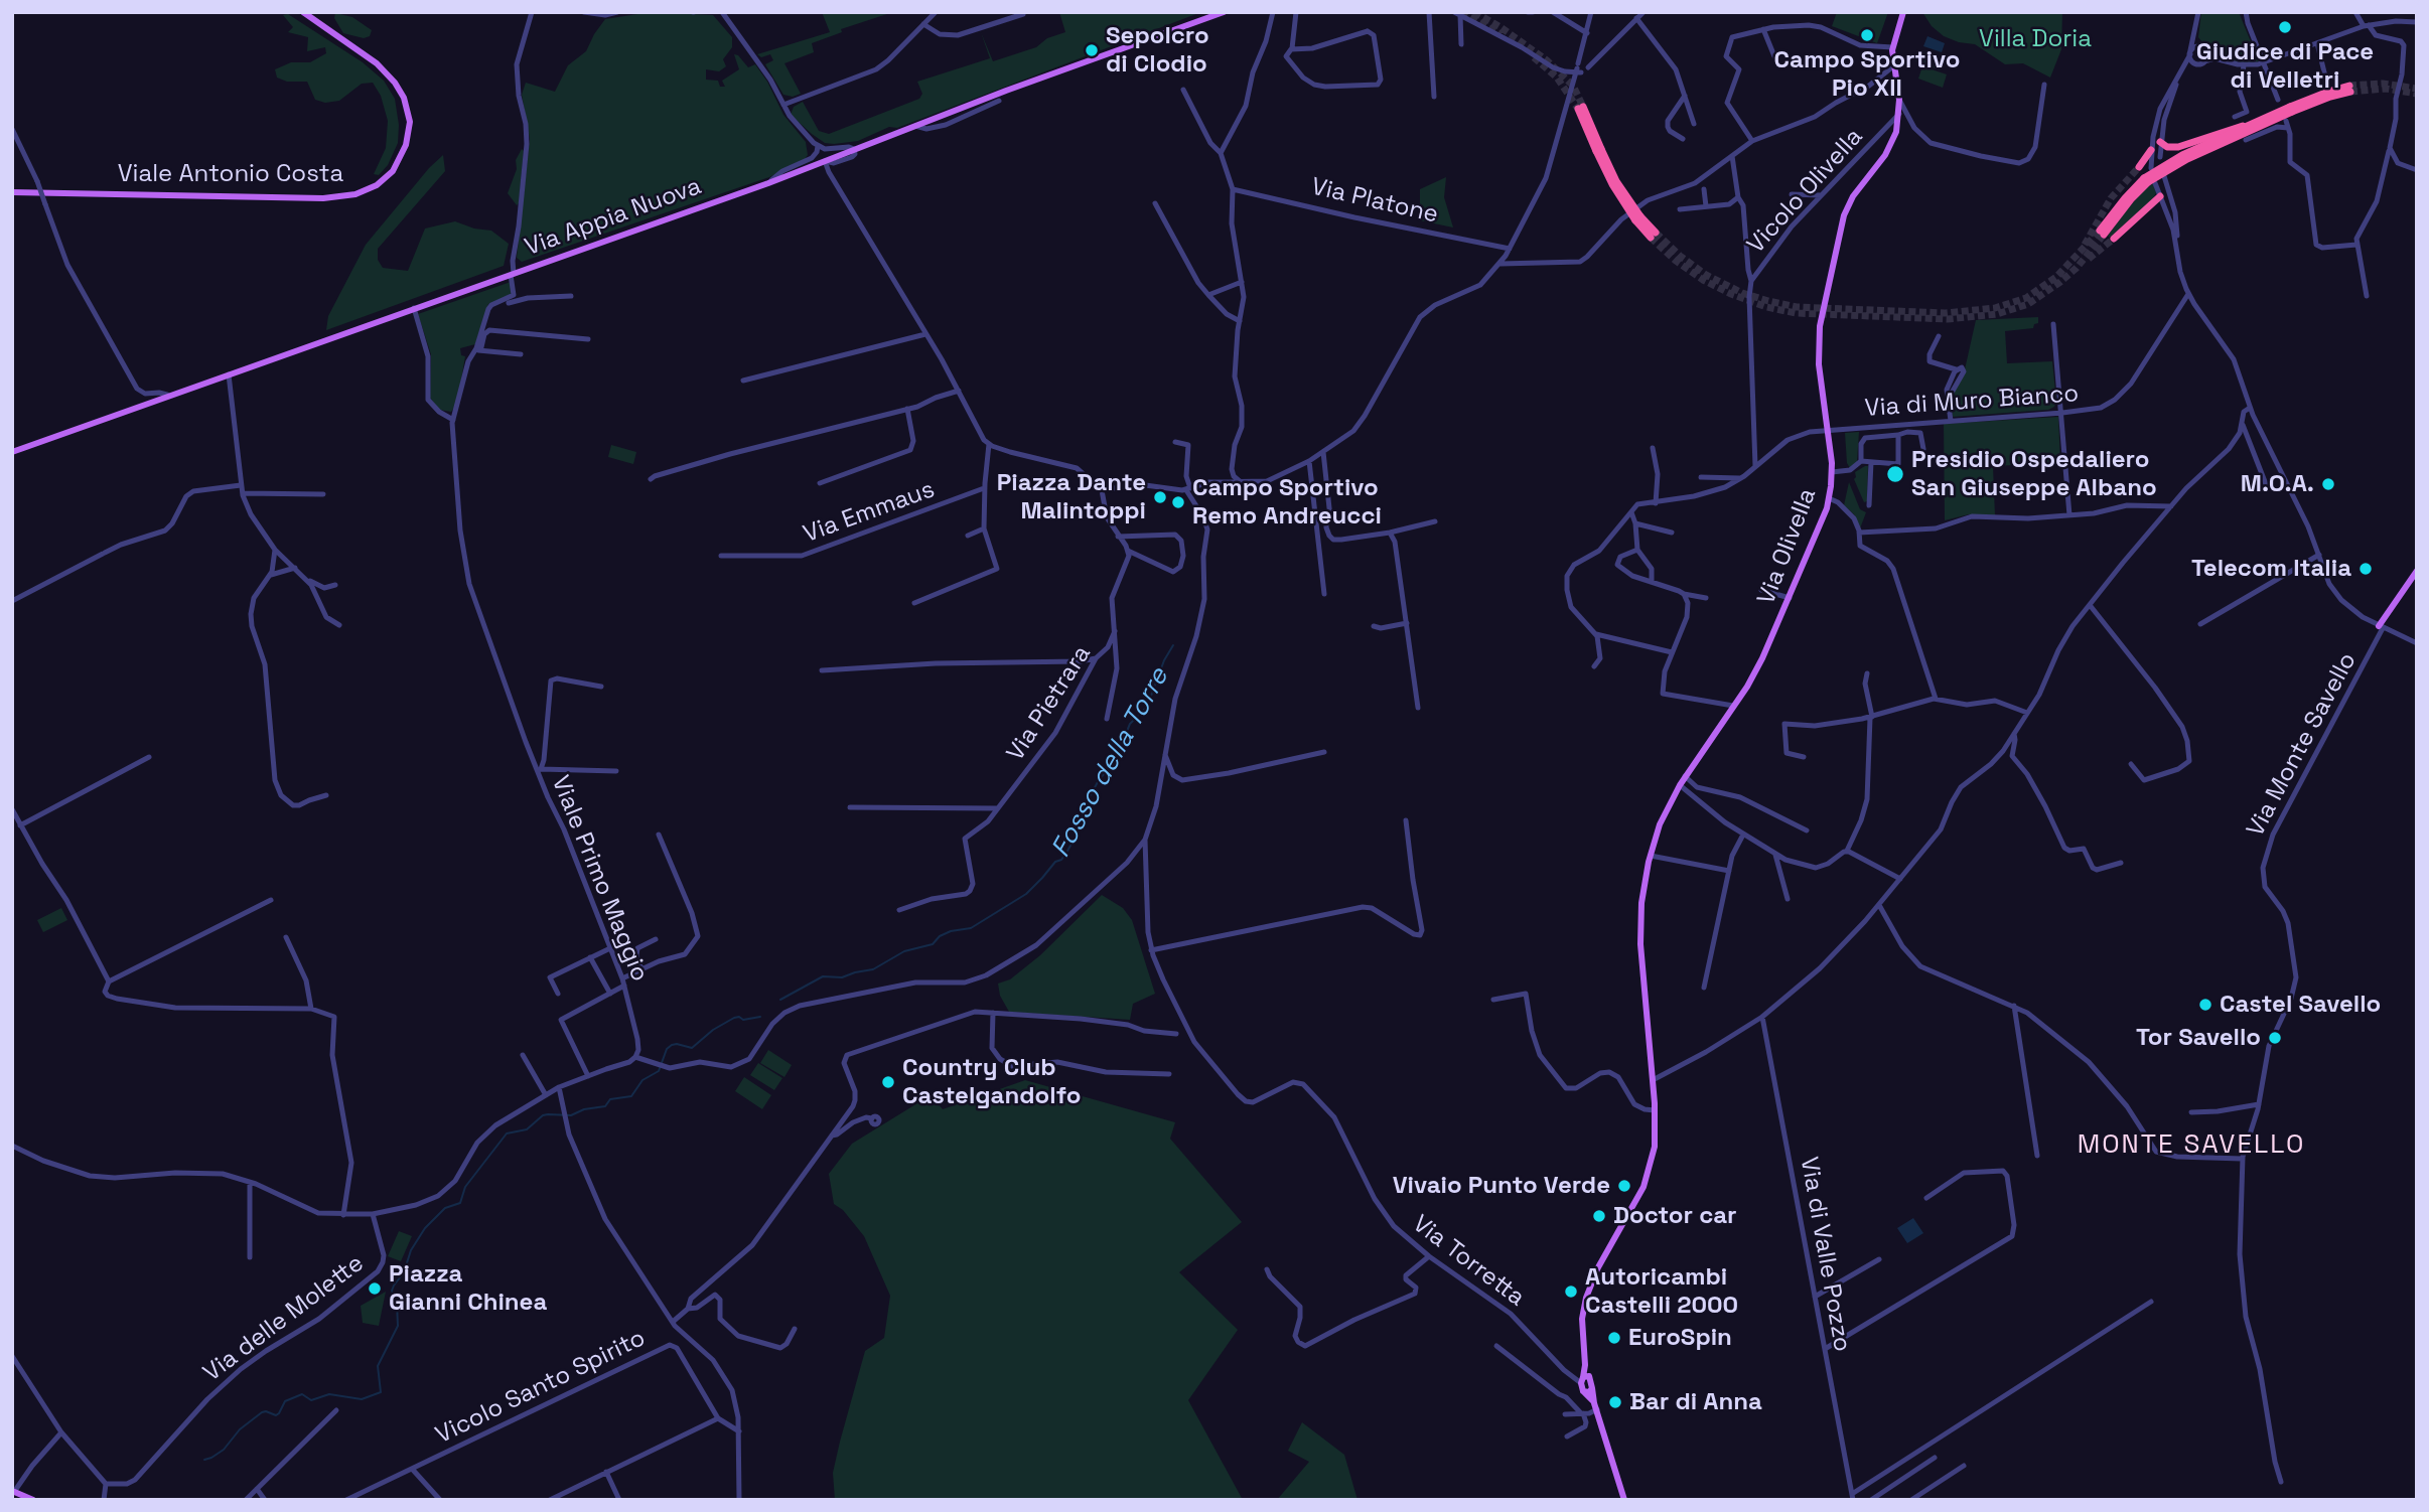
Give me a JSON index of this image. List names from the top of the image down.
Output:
{
  "streets": {
    "main road": ["Viale Antonio Costa", "Via Appia Nuova", "Via Olivella"],
    "street": [
      "Vicolo Olivella",
      "Via Platone",
      "Via di Muro Bianco",
      "Via Emmaus",
      "Via Pietrara",
      "Via Monte Savello",
      "Viale Primo Maggio",
      "Via di Valle Pozzo",
      "Via Torretta",
      "Via delle Molette",
      "Vicolo Santo Spirito"
    ]
  },
  "crossings": [
    ["Vicolo Olivella", "Via di Muro Bianco"],
    ["Vicolo Olivella", "Via Olivella"],
    ["Via di Muro Bianco", "Via Olivella"],
    ["Via Olivella", "Via Torretta"]
  ],
  "districts": ["MONTE SAVELLO"],
  "water": ["Fosso della Torre"],
  "parks": ["Villa Doria"],
  "places": [
    "Giudice di Pace di Velletri",
    "Campo Sportivo Pio XII",
    "Sepolcro di Clodio",
    "Presidio Ospedaliero San Giuseppe Albano",
    "M.O.A.",
    "Piazza Dante Malintoppi",
    "Campo Sportivo Remo Andreucci",
    "Telecom Italia",
    "Castel Savello",
    "Tor Savello",
    "Country Club Castelgandolfo",
    "Vivaio Punto Verde",
    "Doctor car",
    "Piazza Gianni Chinea",
    "Autoricambi Castelli 2000",
    "EuroSpin",
    "Bar di Anna"
  ]
}
